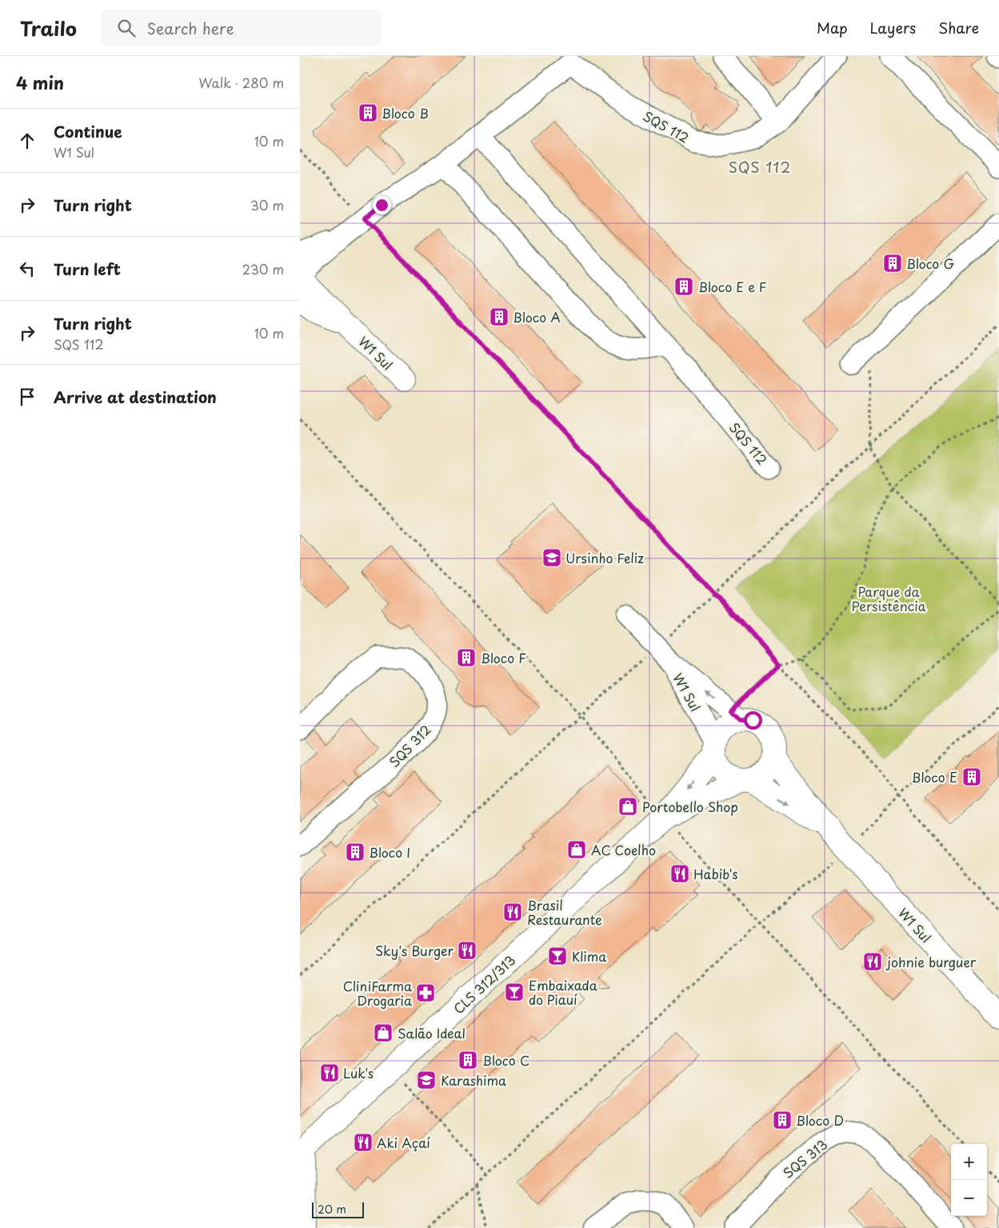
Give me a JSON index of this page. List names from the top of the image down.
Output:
{
  "streets": {
    "street": [
      "SQS 112",
      "W1 Sul",
      "SQS 312",
      "CLS 312/313",
      "SQS 313"
    ]
  },
  "crossings": [
    ["SQS 112", "W1 Sul"],
    ["W1 Sul", "CLS 312/313"]
  ],
  "districts": ["SQS 112"],
  "parks": ["Parque da Persistência"],
  "places": {
    "building": [
      "Bloco B",
      "Bloco G",
      "Bloco E e F",
      "Bloco A",
      "Bloco F",
      "Bloco E",
      "Bloco I",
      "Bloco C",
      "Bloco D"
    ],
    "school or university": ["Ursinho Feliz", "Karashima"],
    "shop": ["Portobello Shop", "AC Coelho", "Salão Ideal"],
    "restaurant": [
      "Habib's",
      "Brasil Restaurante",
      "Sky's Burger",
      "johnie burguer",
      "Luk's",
      "Aki Açaí"
    ],
    "bar": ["Klima", "Embaixada do Piauí"],
    "pharmacy": ["CliniFarma Drogaria"]
  },
  "scale_bar": "20 m",
  "page": {
    "header": "Trailo",
    "search": "Search here",
    "nav": ["Map", "Layers", "Share"],
    "heading": ["4 min", "Walk · 280 m"],
    "list": [
      ["Continue", "W1 Sul", "10 m"],
      ["Turn right", "30 m"],
      ["Turn left", "230 m"],
      ["Turn right", "SQS 112", "10 m"],
      "Arrive at destination"
    ],
    "map_buttons": ["+", "−"],
    "scale": "20 m"
  }
}
